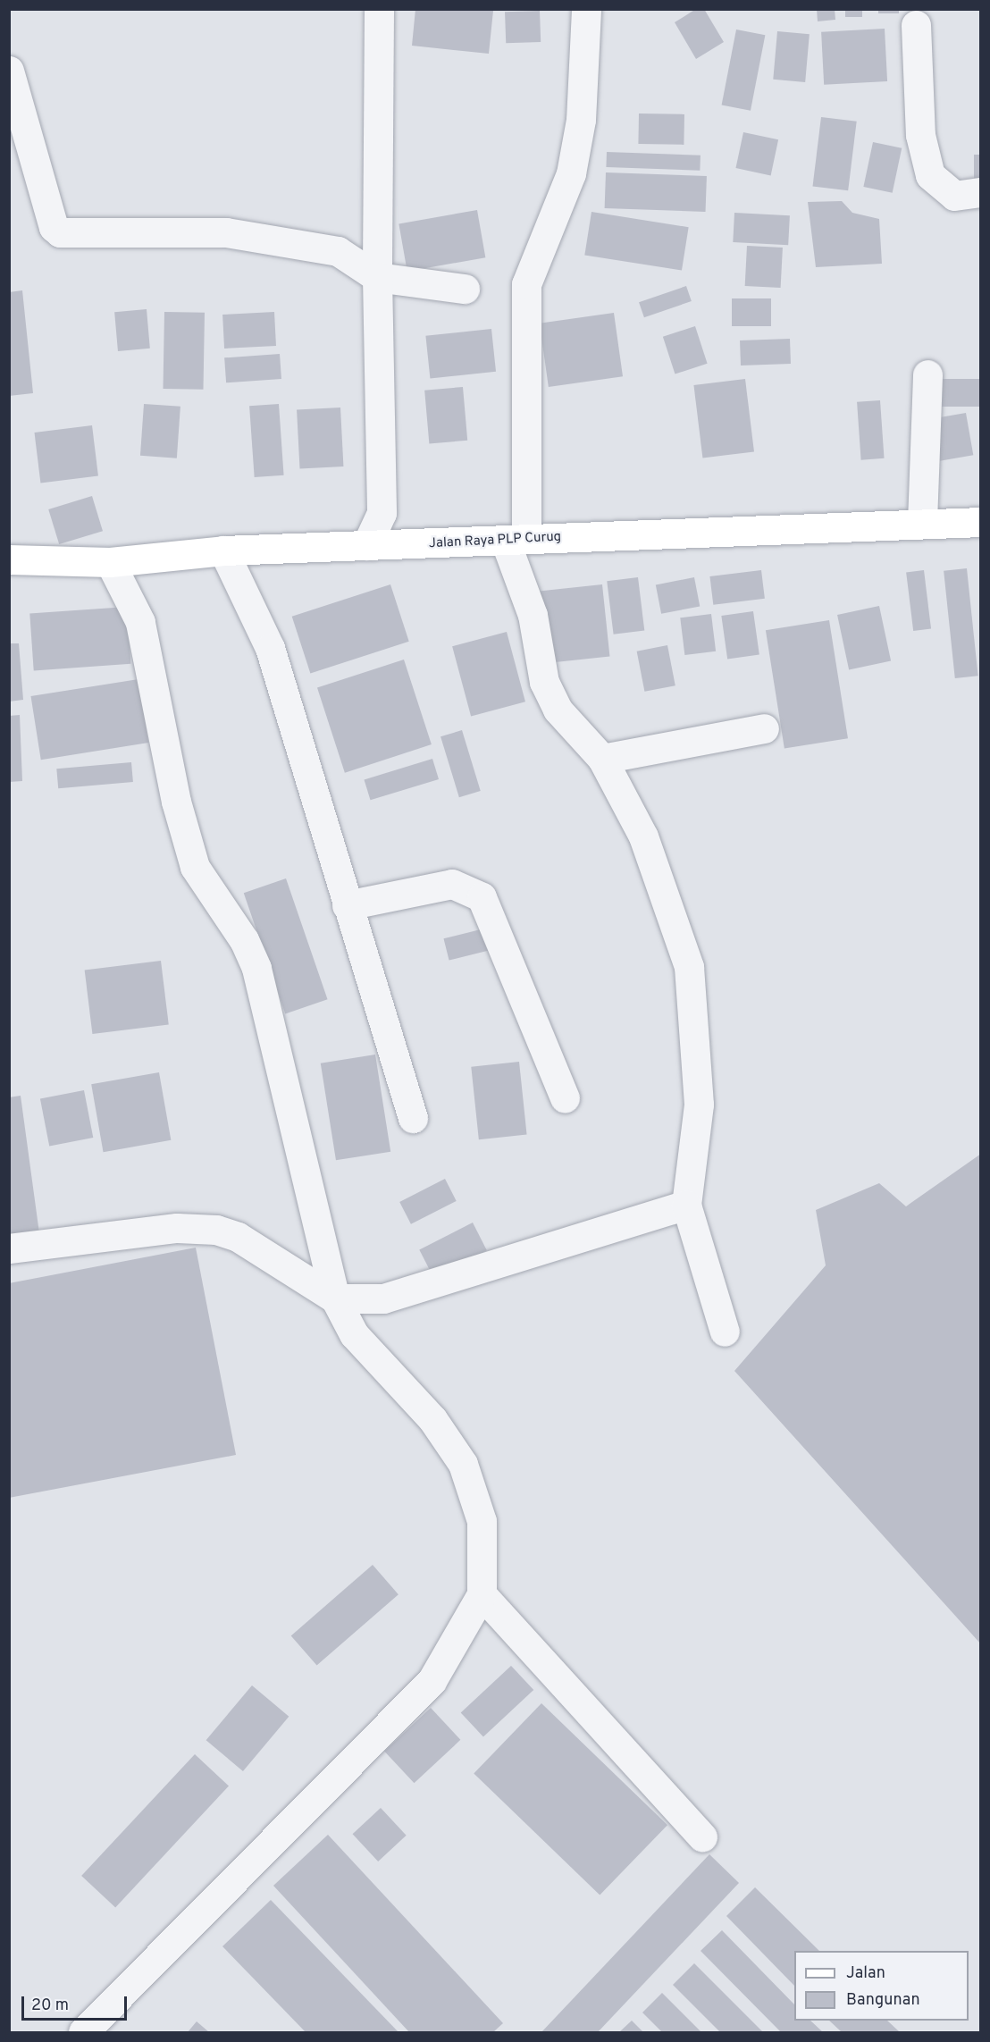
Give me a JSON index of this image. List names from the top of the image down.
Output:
{
  "streets": {
    "main road": ["Jalan Raya PLP Curug"]
  },
  "legend": ["Jalan", "Bangunan"],
  "scale_bar": "20 m"
}
